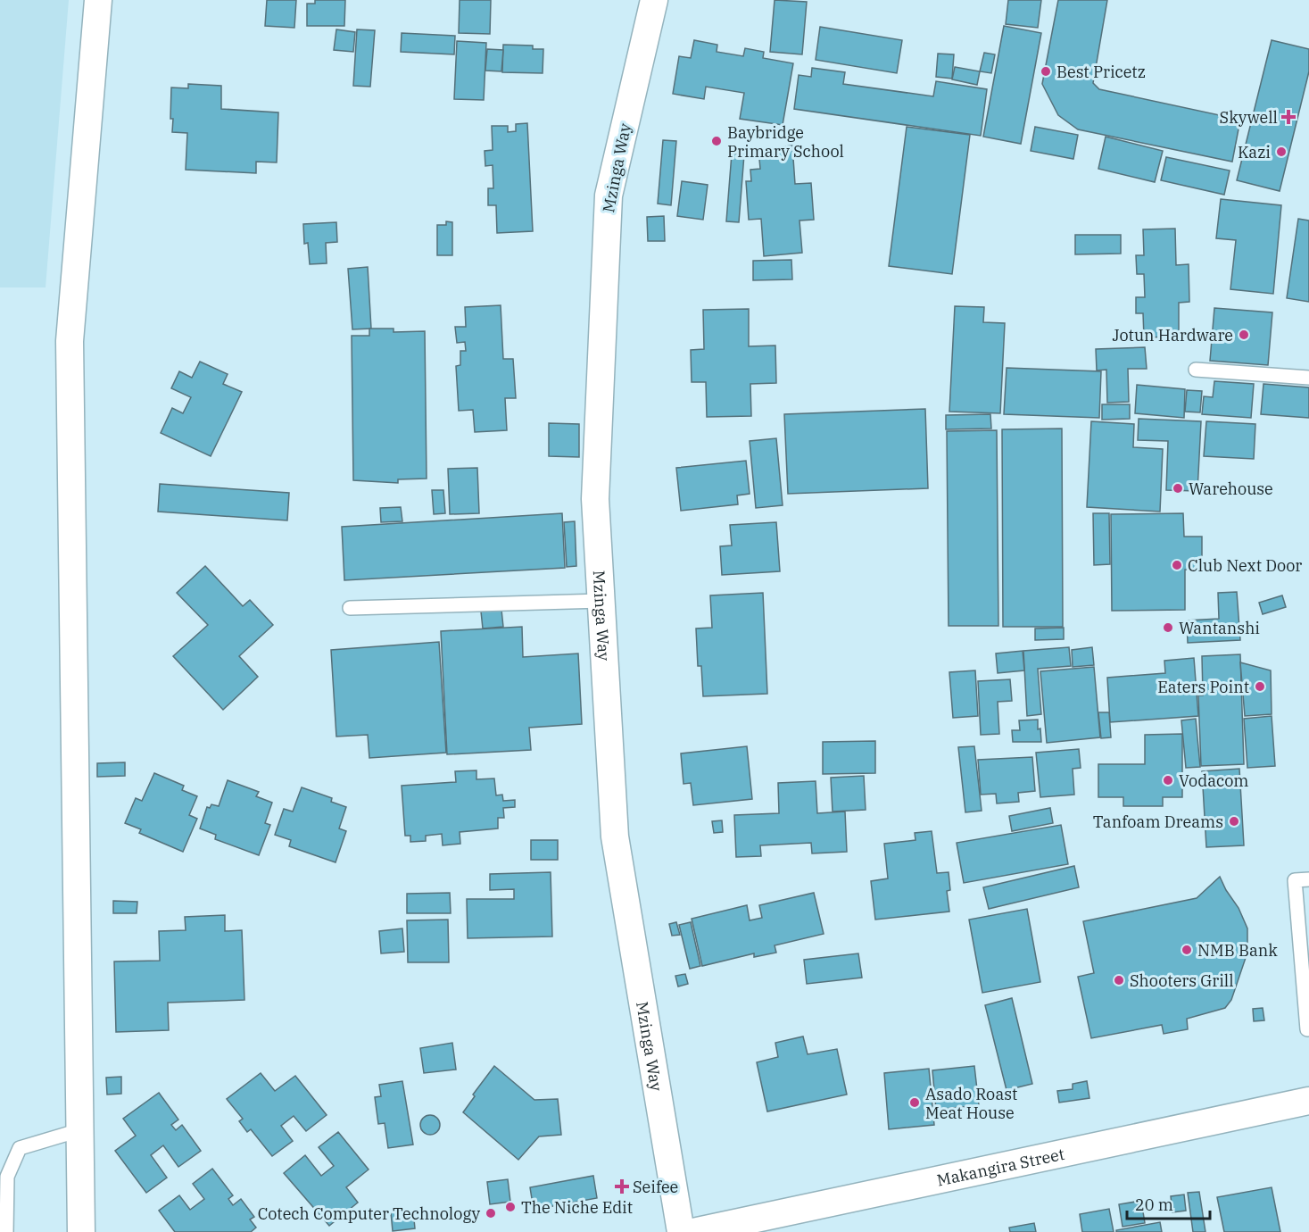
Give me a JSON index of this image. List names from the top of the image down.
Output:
{
  "streets": {
    "street": ["Mzinga Way", "Makangira Street"]
  },
  "places": {
    "other": [
      "Best Pricetz",
      "Baybridge Primary School",
      "Kazi",
      "Jotun Hardware",
      "Warehouse",
      "Club Next Door",
      "Wantanshi",
      "Eaters Point",
      "Vodacom",
      "Tanfoam Dreams",
      "NMB Bank",
      "Shooters Grill",
      "Asado Roast Meat House",
      "The Niche Edit",
      "Cotech Computer Technology"
    ],
    "health": ["Skywell", "Seifee"]
  },
  "scale_bar": "20 m"
}
